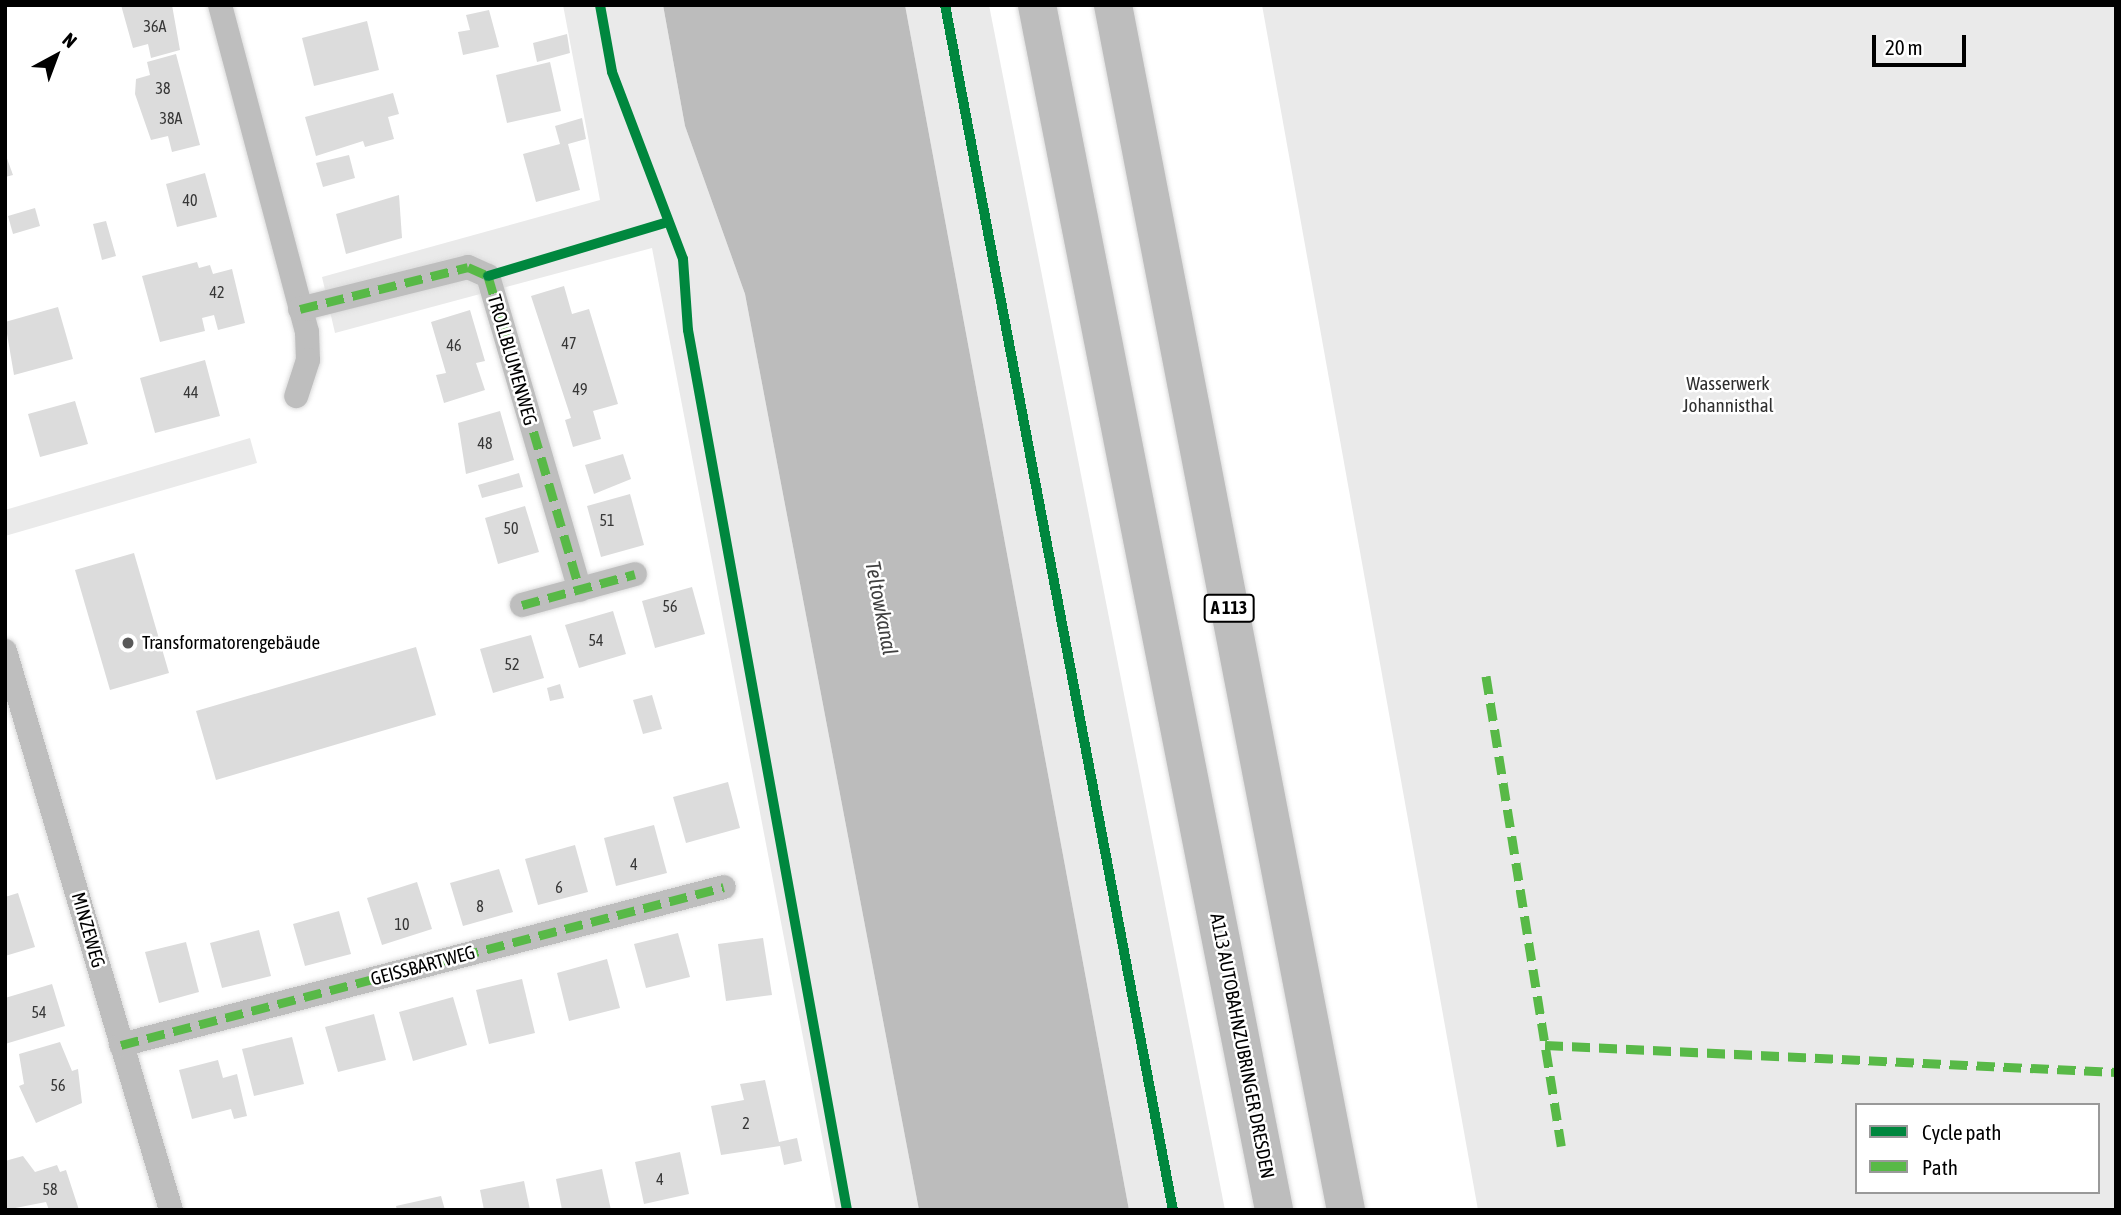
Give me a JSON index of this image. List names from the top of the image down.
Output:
{
  "streets": {
    "highway": ["A 113", "A113 AUTOBAHNZUBRINGER DRESDEN"],
    "street": ["TROLLBLUMENWEG", "MINZEWEG", "GEISSBARTWEG"]
  },
  "crossings": [
    ["MINZEWEG", "GEISSBARTWEG"]
  ],
  "water": ["Teltowkanal"],
  "parks": ["Wasserwerk Johannisthal"],
  "places": ["Transformatorengebäude"],
  "house_numbers": [
    "36A",
    "38",
    "38A",
    "40",
    "42",
    "47",
    "46",
    "49",
    "44",
    "48",
    "51",
    "50",
    "56",
    "54",
    "52",
    "4",
    "6",
    "8",
    "10",
    "54",
    "56",
    "2",
    "4",
    "58"
  ],
  "legend": ["Cycle path", "Path"],
  "scale_bar": "20 m",
  "north": "top right"
}
